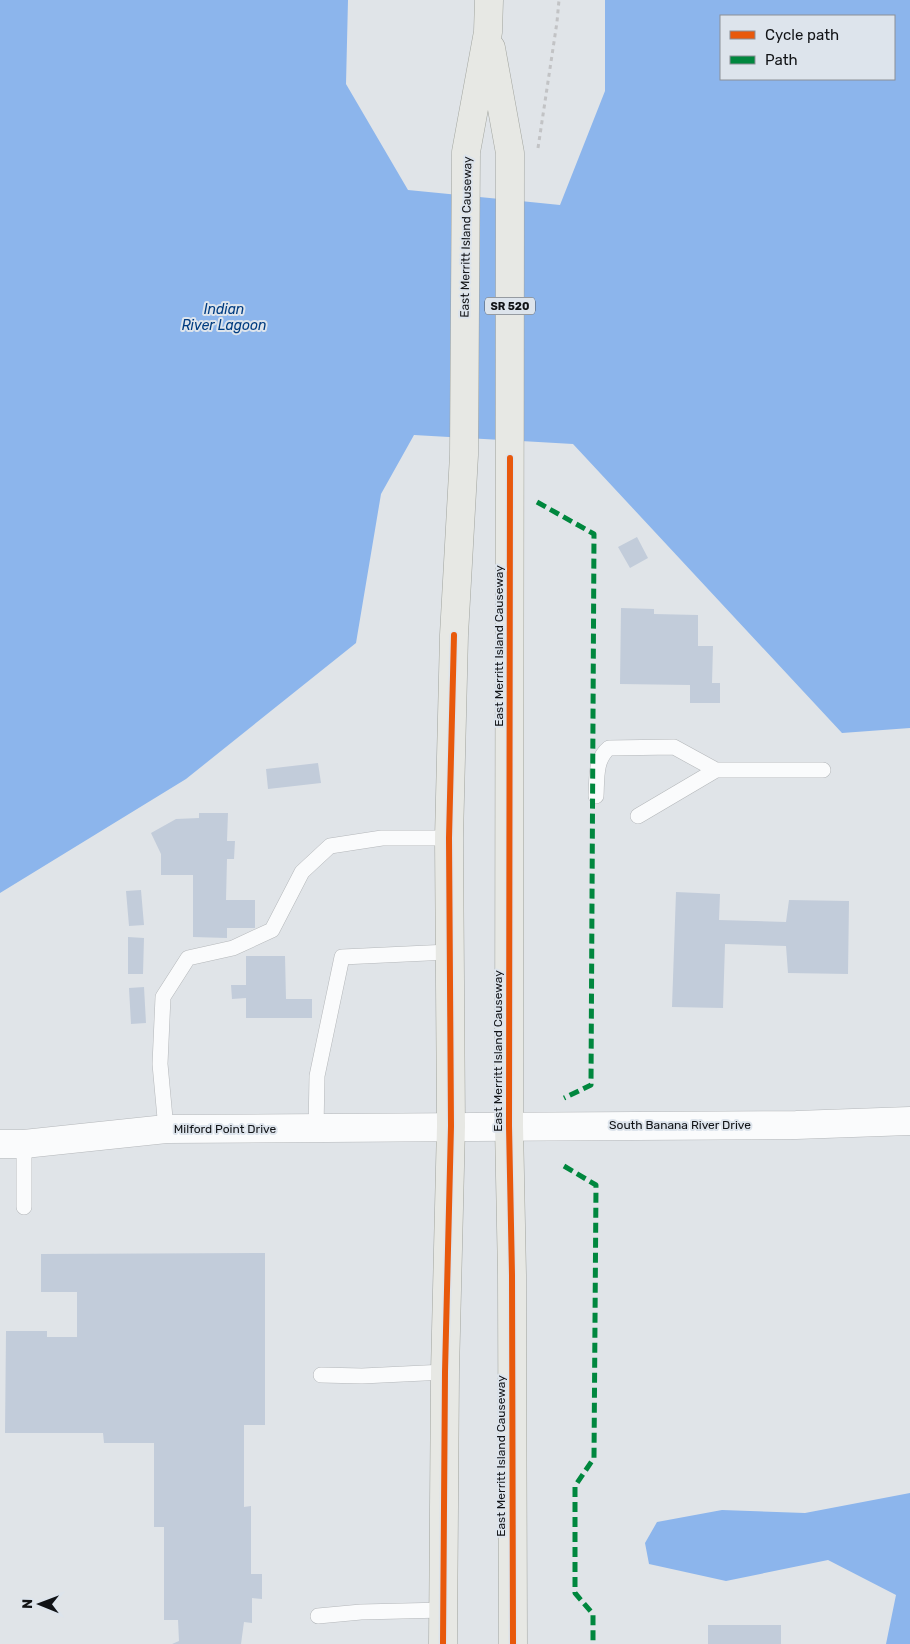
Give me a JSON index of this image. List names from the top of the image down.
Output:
{
  "streets": {
    "main road": ["East Merritt Island Causeway", "SR 520"],
    "street": ["South Banana River Drive", "Milford Point Drive"]
  },
  "crossings": [
    ["East Merritt Island Causeway", "South Banana River Drive"],
    ["East Merritt Island Causeway", "Milford Point Drive"],
    ["South Banana River Drive", "Milford Point Drive"]
  ],
  "water": ["Indian River Lagoon"],
  "legend": ["Cycle path", "Path"],
  "north": "left"
}
